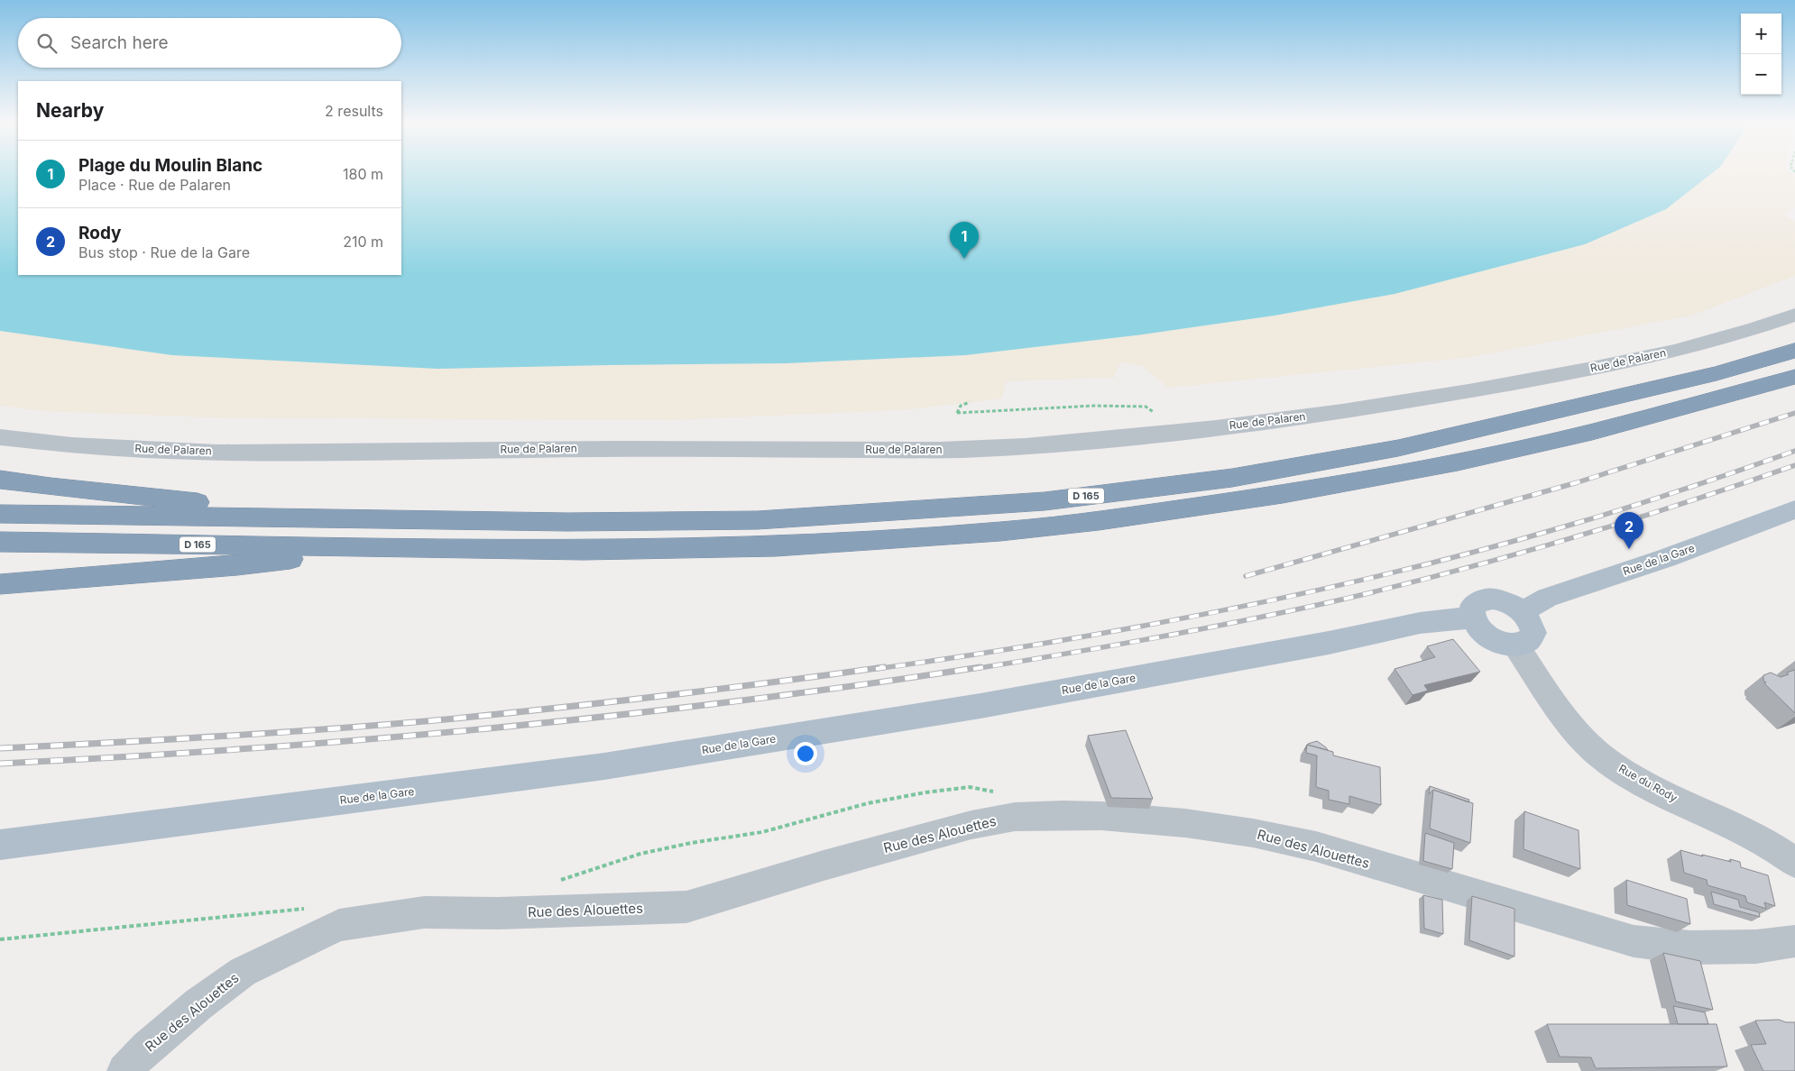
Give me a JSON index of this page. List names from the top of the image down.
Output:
{
  "streets": {
    "highway": ["D 165"],
    "main road": ["Rue de la Gare"],
    "street": ["Rue de Palaren", "Rue du Rody", "Rue des Alouettes"]
  },
  "crossings": [
    ["Rue de la Gare", "Rue du Rody"]
  ],
  "page": {
    "map_buttons": ["+", "−"],
    "search": "Search here",
    "heading": ["Nearby", "2 results"],
    "list": [
      {
        "mark": "1",
        "name": "Plage du Moulin Blanc",
        "note": "Place · Rue de Palaren",
        "value": "180 m"
      },
      {
        "mark": "2",
        "name": "Rody",
        "note": "Bus stop · Rue de la Gare",
        "value": "210 m"
      }
    ],
    "pins": ["1", "2"]
  }
}
